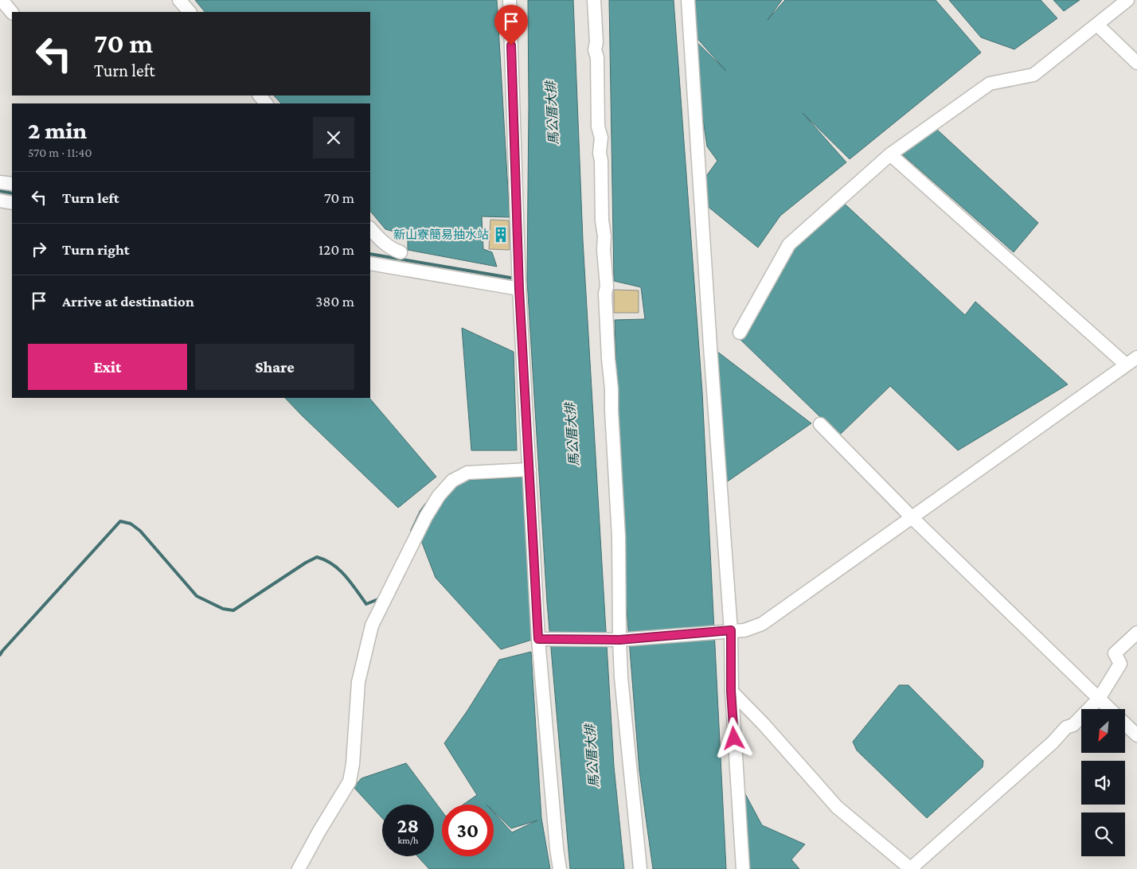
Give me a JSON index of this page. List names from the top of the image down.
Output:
{
  "water": ["馬公厝大排"],
  "places": {
    "building": ["新山寮簡易抽水站"]
  },
  "north": "bottom left",
  "page": {
    "turn": ["70 m", "Turn left"],
    "heading": ["2 min", "570 m · 11:40"],
    "list": [
      {
        "name": "Turn left",
        "value": "70 m"
      },
      {
        "name": "Turn right",
        "value": "120 m"
      },
      {
        "name": "Arrive at destination",
        "value": "380 m"
      }
    ],
    "buttons": ["Exit", "Share"],
    "speed": "28 km/h",
    "limit": "30"
  }
}
